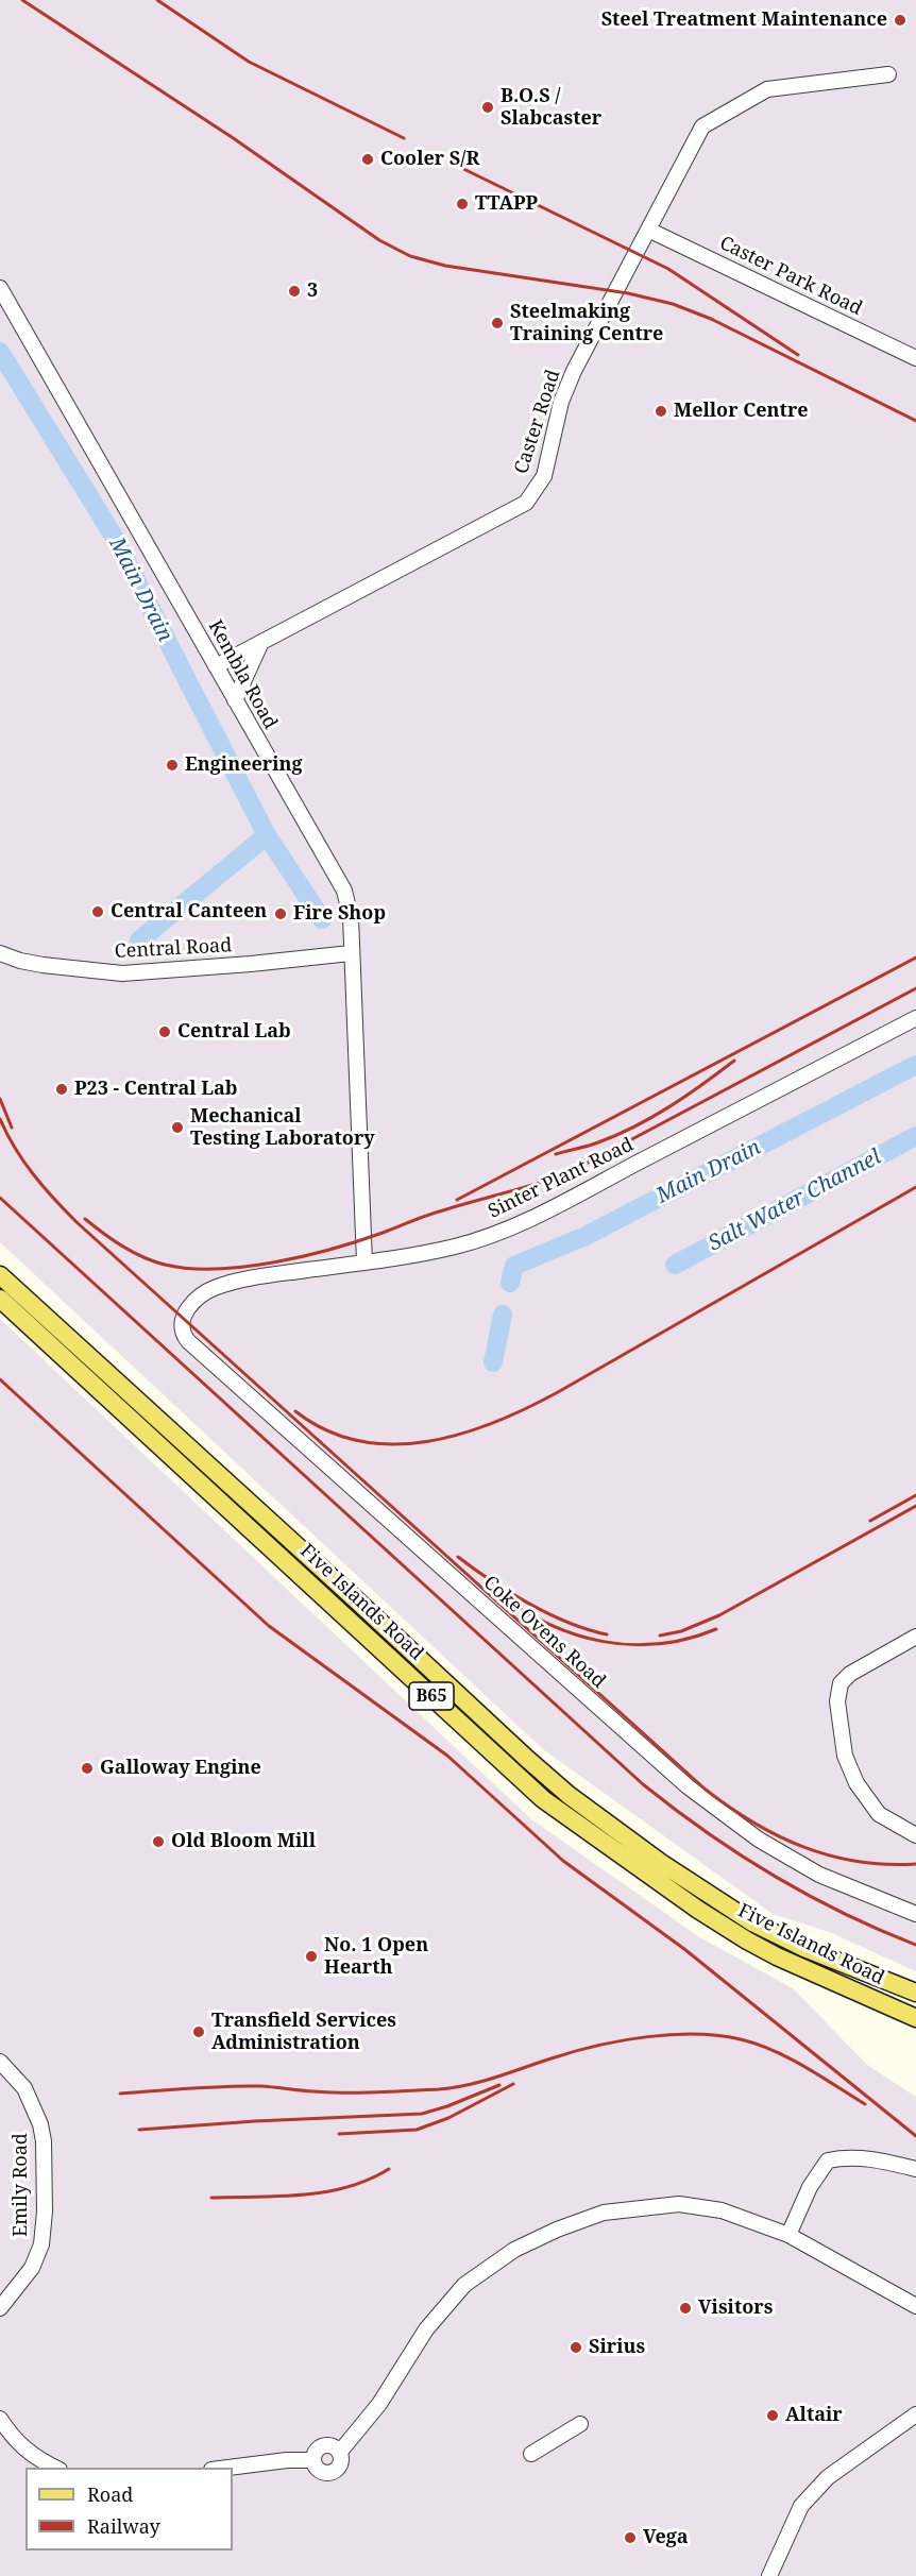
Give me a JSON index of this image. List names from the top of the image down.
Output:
{
  "streets": {
    "main road": ["Five Islands Road", "B65"],
    "street": [
      "Caster Park Road",
      "Caster Road",
      "Kembla Road",
      "Central Road",
      "Sinter Plant Road",
      "Coke Ovens Road",
      "Emily Road"
    ]
  },
  "crossings": [
    ["Caster Park Road", "Caster Road"],
    ["Caster Road", "Kembla Road"],
    ["Kembla Road", "Central Road"],
    ["Kembla Road", "Sinter Plant Road"],
    ["Sinter Plant Road", "Coke Ovens Road"]
  ],
  "water": ["Main Drain", "Salt Water Channel"],
  "places": [
    "Steel Treatment Maintenance",
    "B.O.S / Slabcaster",
    "Cooler S/R",
    "TTAPP",
    "3",
    "Steelmaking Training Centre",
    "Mellor Centre",
    "Engineering",
    "Central Canteen",
    "Fire Shop",
    "Central Lab",
    "P23 - Central Lab",
    "Mechanical Testing Laboratory",
    "Galloway Engine",
    "Old Bloom Mill",
    "No. 1 Open Hearth",
    "Transfield Services Administration",
    "Visitors",
    "Sirius",
    "Altair",
    "Vega"
  ],
  "legend": ["Road", "Railway"]
}
